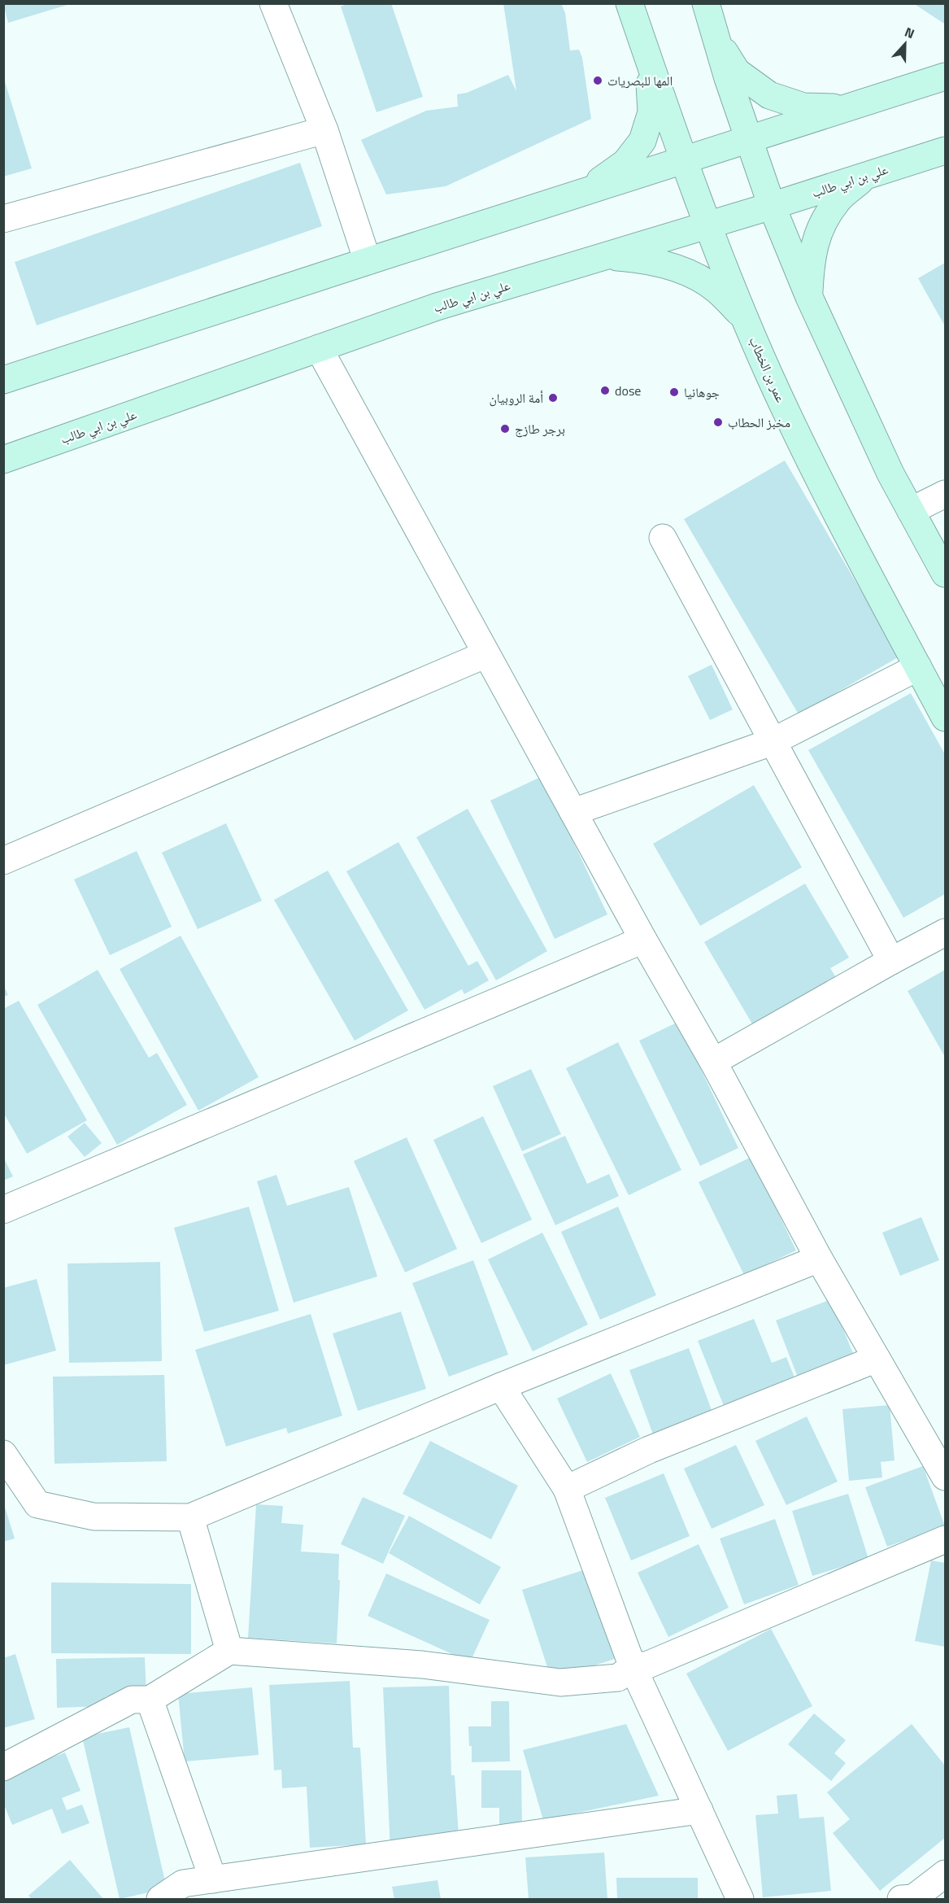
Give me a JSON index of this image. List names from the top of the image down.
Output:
{
  "streets": {
    "main road": ["علي بن ابي طالب", "عمر بن الخطاب"]
  },
  "crossings": [
    ["علي بن ابي طالب", "عمر بن الخطاب"]
  ],
  "places": [
    "المها للبصريات",
    "dose",
    "جوهانيا",
    "أمة الروبيان",
    "مخبز الحطاب",
    "برجر طازج"
  ],
  "north": "top"
}
